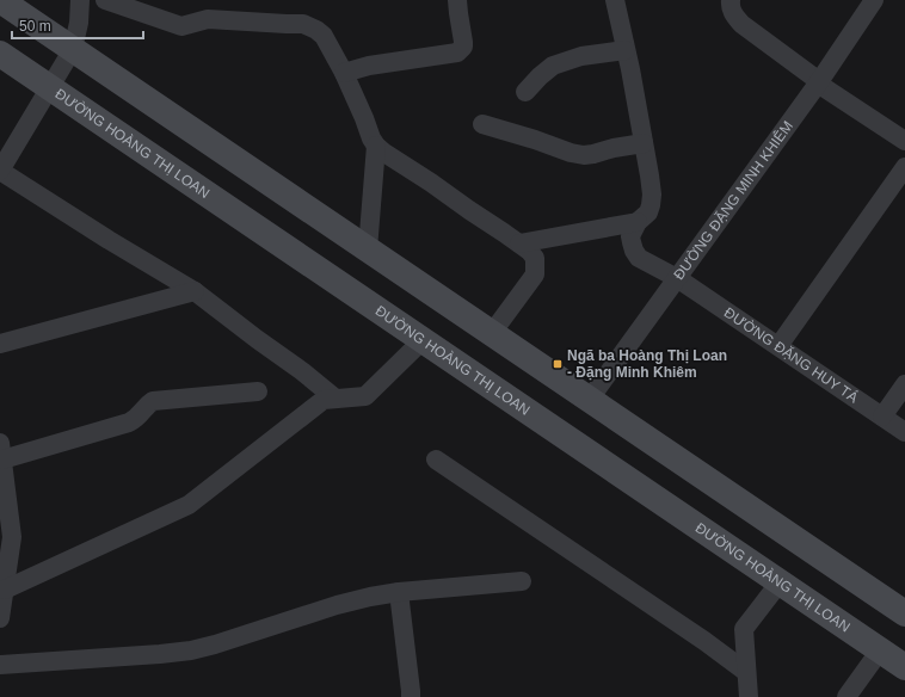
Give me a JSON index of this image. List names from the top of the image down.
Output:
{
  "streets": {
    "main road": ["ĐƯỜNG HOÀNG THỊ LOAN"],
    "street": ["ĐƯỜNG ĐẶNG MINH KHIÊM", "ĐƯỜNG ĐẶNG HUY TÁ"]
  },
  "crossings": [
    ["ĐƯỜNG ĐẶNG MINH KHIÊM", "ĐƯỜNG ĐẶNG HUY TÁ"]
  ],
  "places": {
    "transit": ["Ngã ba Hoàng Thị Loan - Đặng Minh Khiêm"]
  },
  "scale_bar": "50 m"
}
